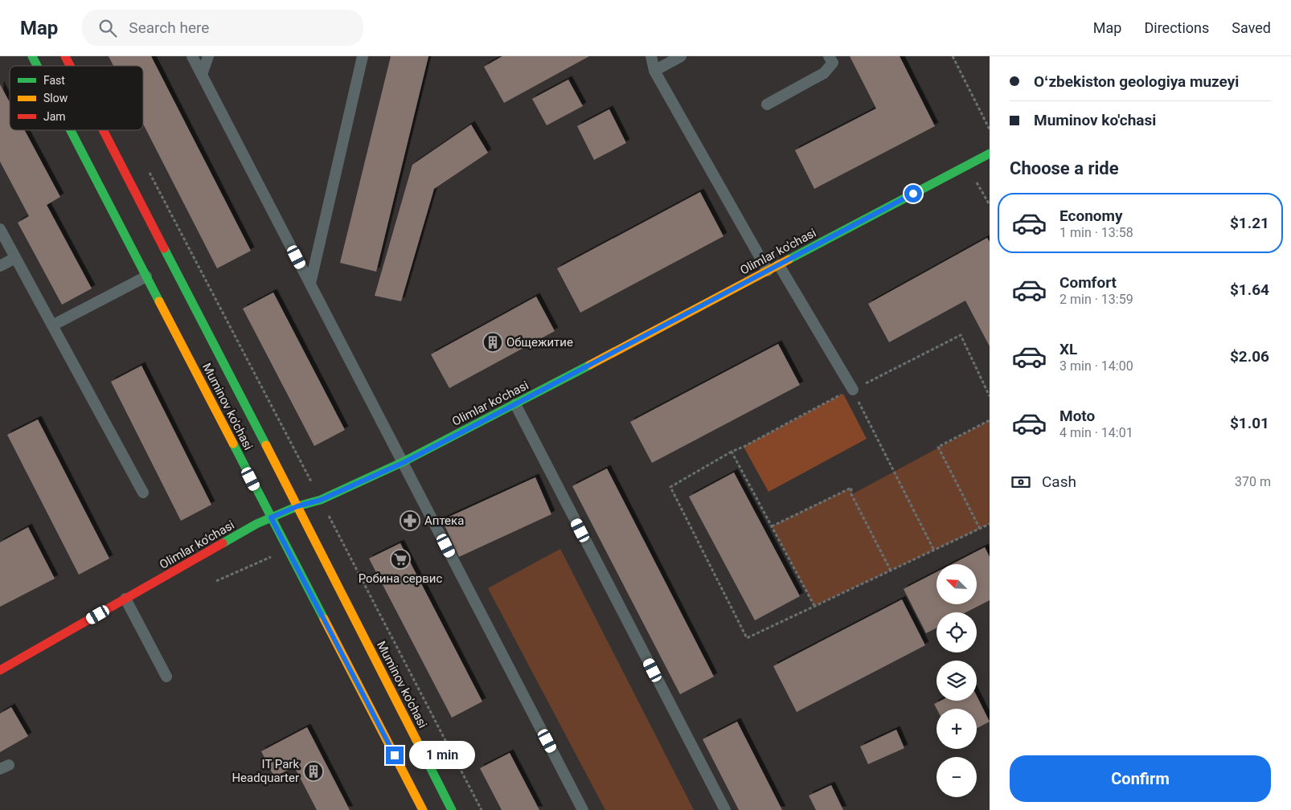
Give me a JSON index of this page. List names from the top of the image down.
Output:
{
  "streets": {
    "main road": ["Olimlar ko'chasi", "Muminov ko'chasi"]
  },
  "crossings": [
    ["Olimlar ko'chasi", "Muminov ko'chasi"]
  ],
  "places": {
    "building": ["Общежитие", "IT Park Headquarter"],
    "pharmacy": ["Аптека"],
    "supermarket": ["Робина сервис"]
  },
  "legend": ["Fast", "Slow", "Jam"],
  "north": "top left",
  "page": {
    "header": "Map",
    "search": "Search here",
    "nav": ["Map", "Directions", "Saved"],
    "banner": ["Oʻzbekiston geologiya muzeyi", "Muminov ko'chasi"],
    "heading": "Choose a ride",
    "list": [
      {
        "name": "Economy",
        "note": "1 min · 13:58",
        "value": "$1.21"
      },
      {
        "name": "Comfort",
        "note": "2 min · 13:59",
        "value": "$1.64"
      },
      {
        "name": "XL",
        "note": "3 min · 14:00",
        "value": "$2.06"
      },
      {
        "name": "Moto",
        "note": "4 min · 14:01",
        "value": "$1.01"
      }
    ],
    "pay": ["Cash", "370 m"],
    "map_buttons": ["+", "−"],
    "bubble": "1 min",
    "buttons": "Confirm"
  }
}
